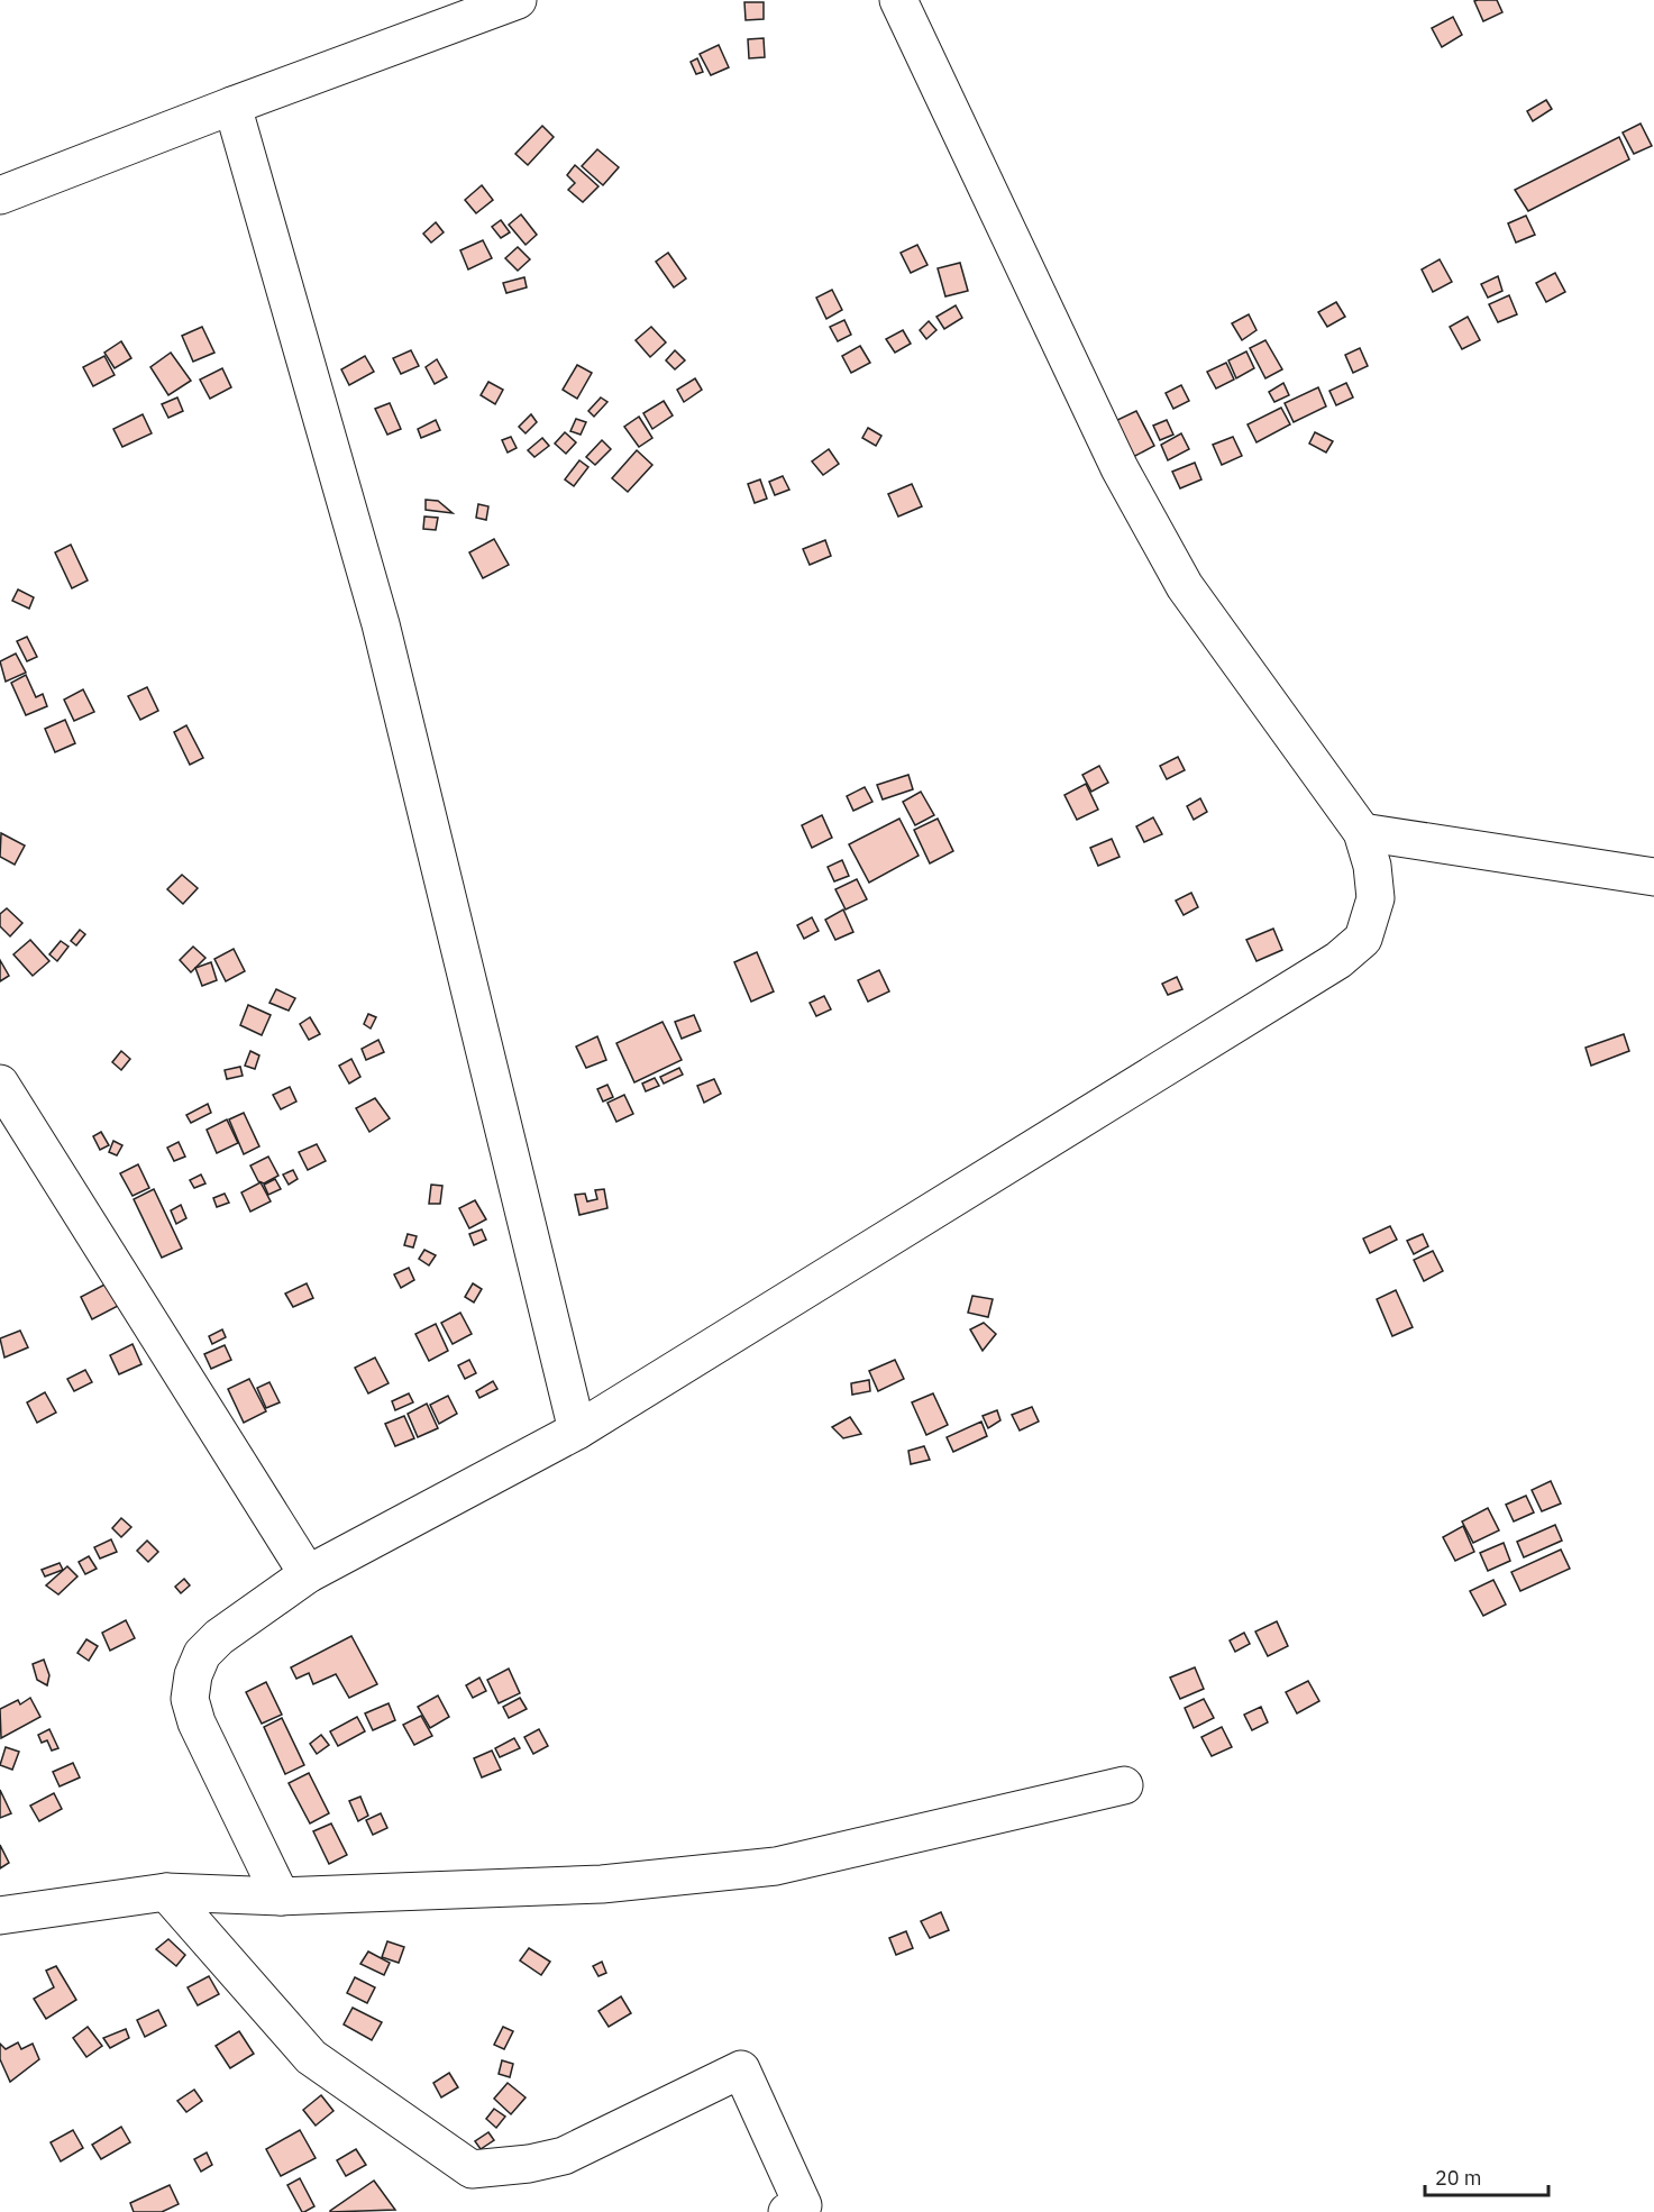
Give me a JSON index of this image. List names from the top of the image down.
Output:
{
  "scale_bar": "20 m"
}
